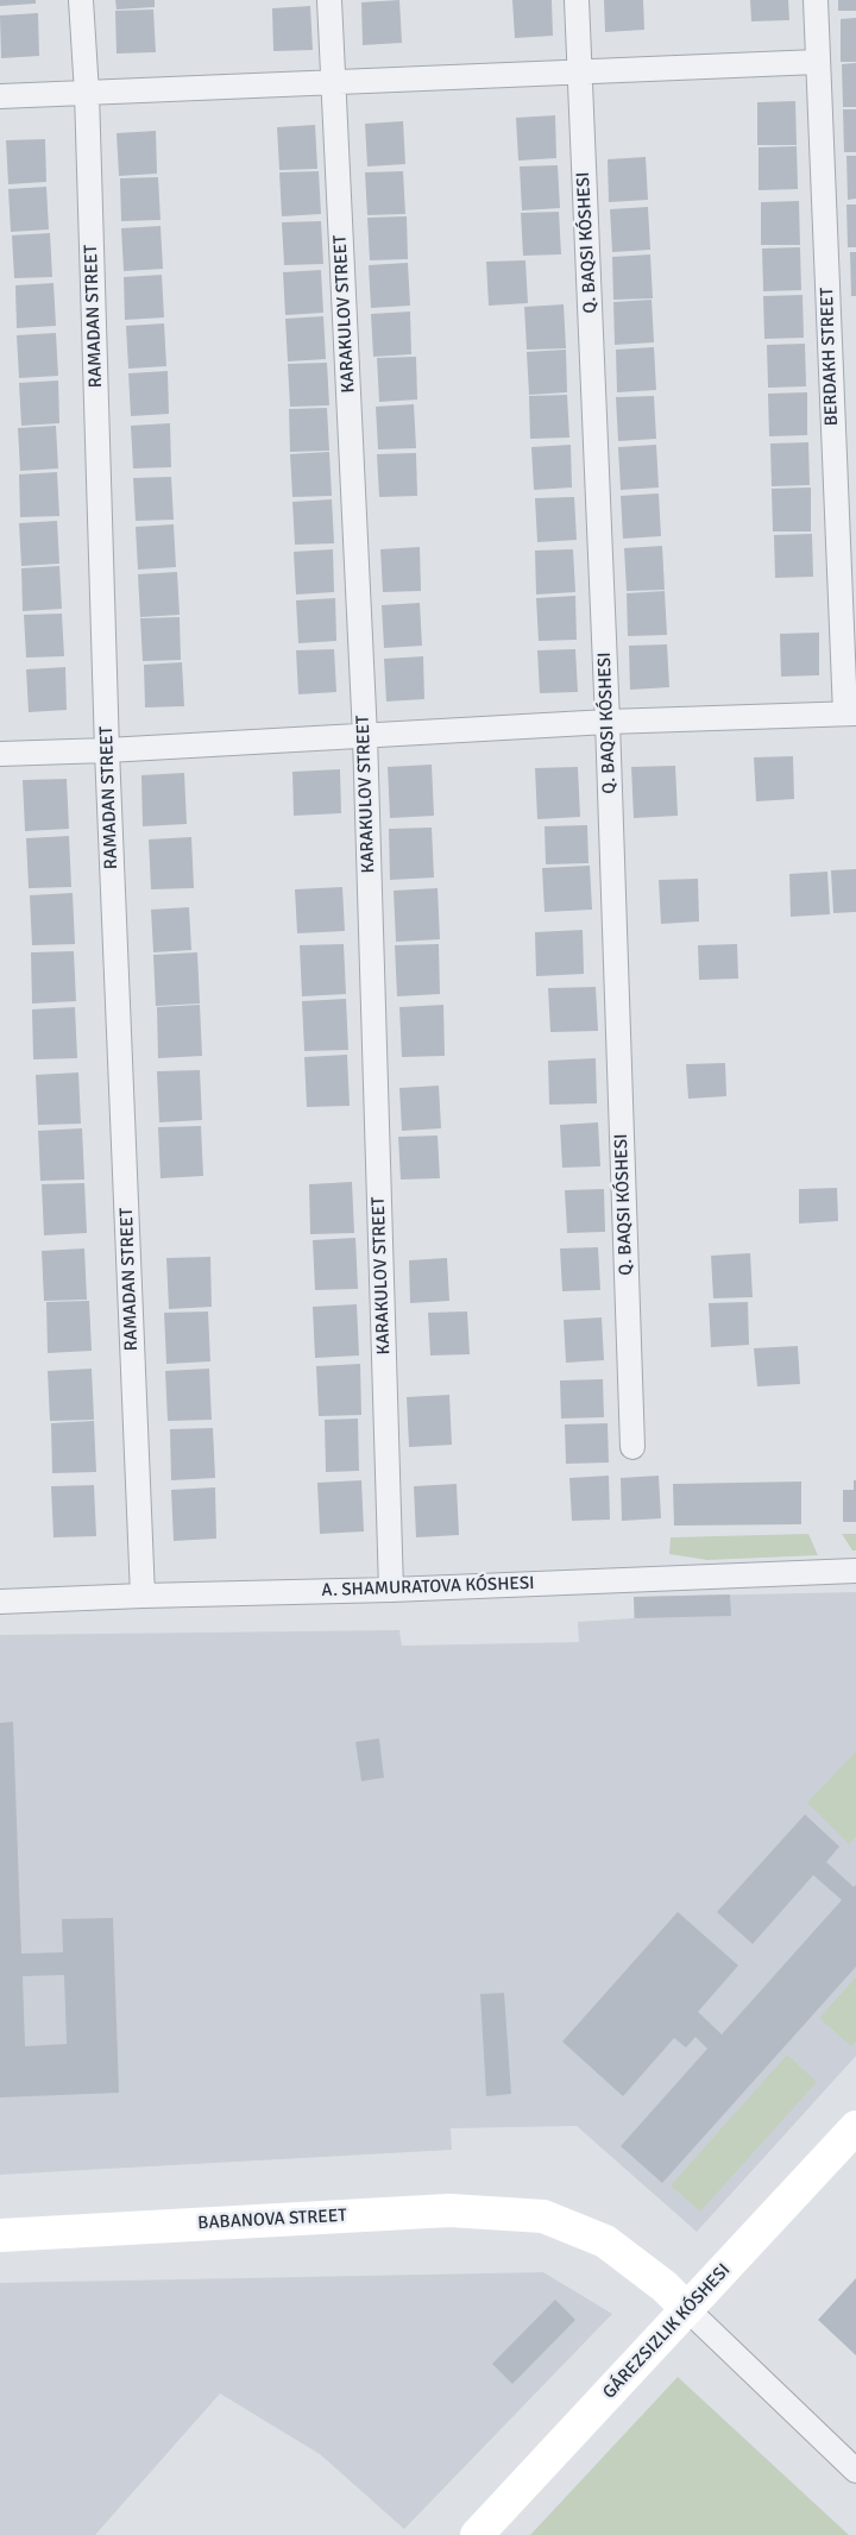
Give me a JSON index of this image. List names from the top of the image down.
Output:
{
  "streets": {
    "street": [
      "KARAKULOV STREET",
      "RAMADAN STREET",
      "BERDAKH STREET",
      "A. SHAMURATOVA KÓSHESI",
      "BABANOVA STREET",
      "GÁREZSIZLIK KÓSHESI"
    ]
  },
  "crossings": [
    ["KARAKULOV STREET", "A. SHAMURATOVA KÓSHESI"],
    ["RAMADAN STREET", "A. SHAMURATOVA KÓSHESI"],
    ["BABANOVA STREET", "GÁREZSIZLIK KÓSHESI"]
  ]
}
